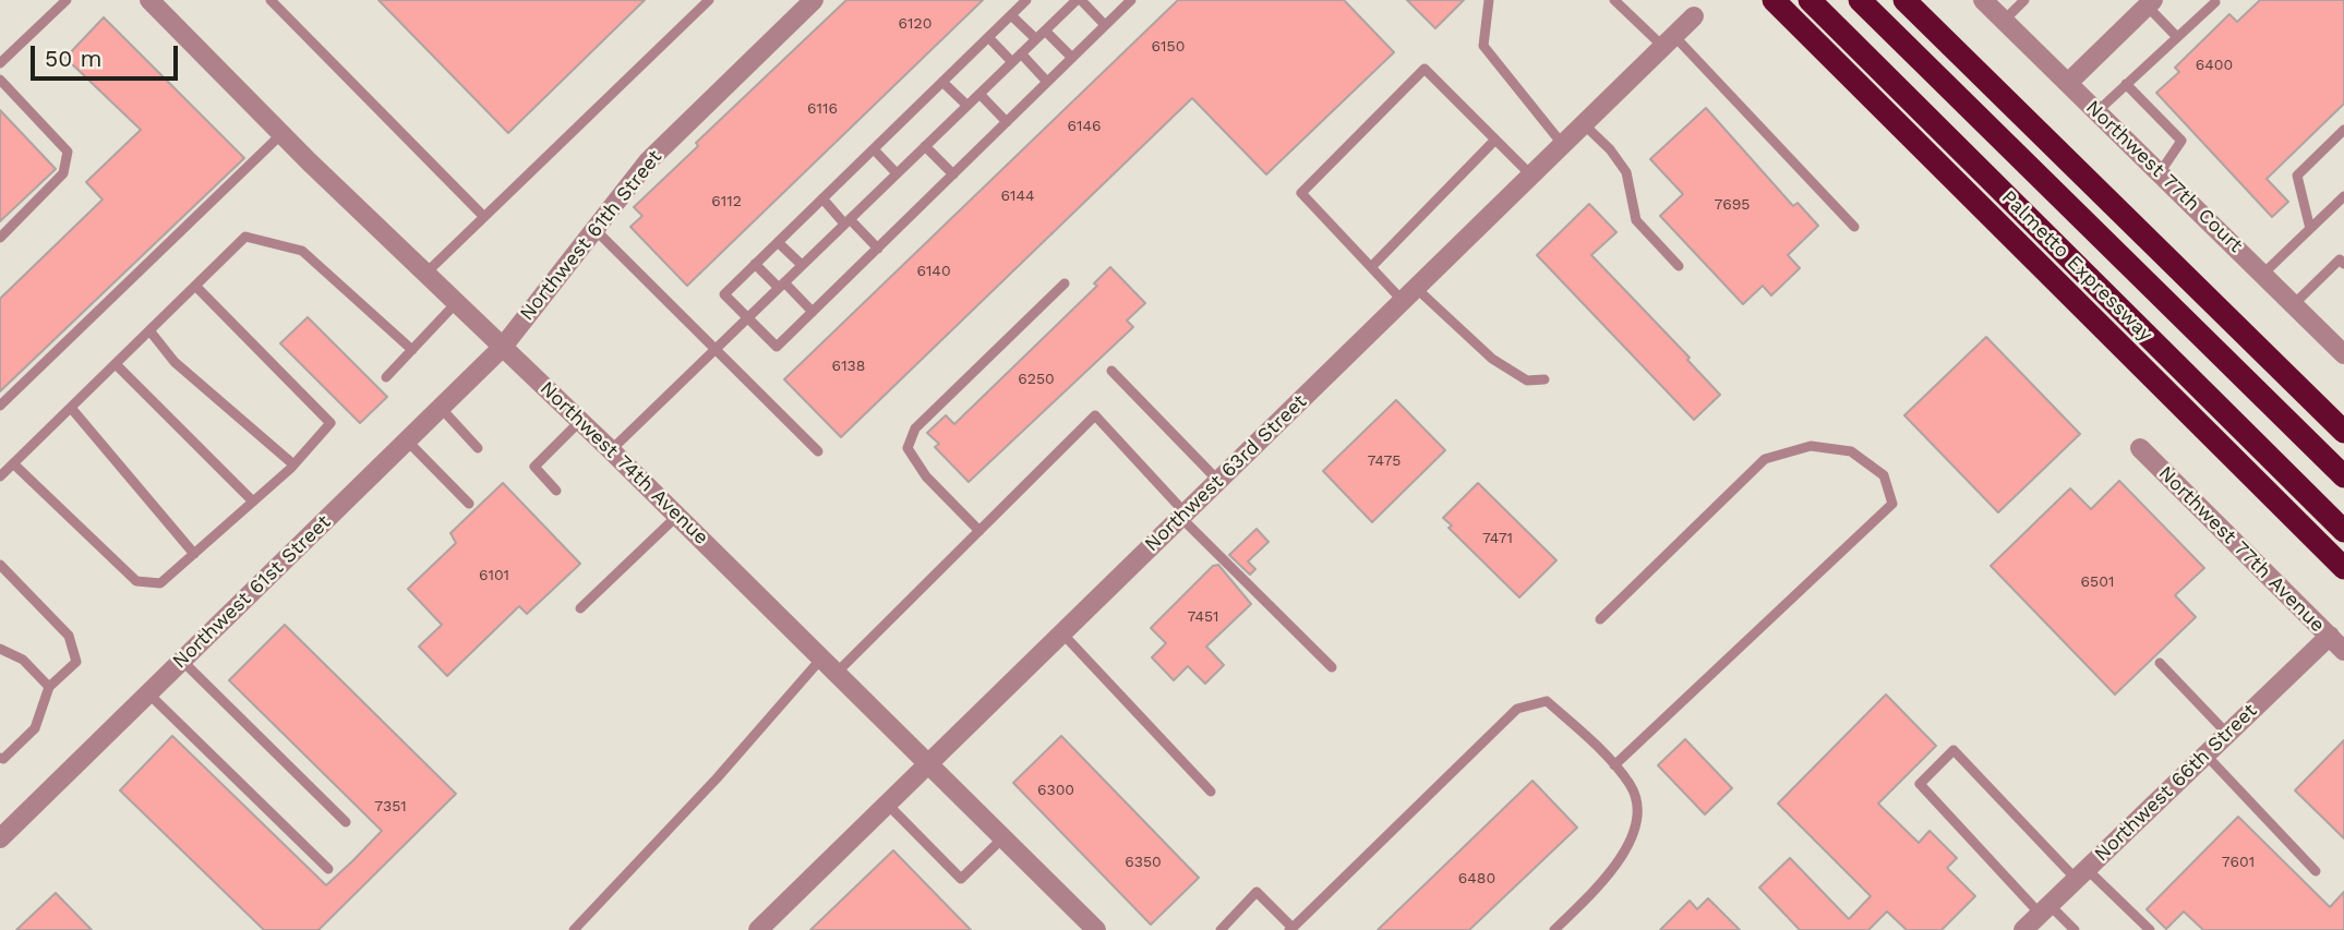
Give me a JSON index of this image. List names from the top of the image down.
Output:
{
  "streets": {
    "highway": ["Palmetto Expressway"],
    "street": [
      "Northwest 77th Court",
      "Northwest 61th Street",
      "Northwest 74th Avenue",
      "Northwest 63rd Street",
      "Northwest 77th Avenue",
      "Northwest 61st Street",
      "Northwest 66th Street"
    ]
  },
  "crossings": [
    ["Northwest 61th Street", "Northwest 74th Avenue"],
    ["Northwest 61th Street", "Northwest 61st Street"],
    ["Northwest 74th Avenue", "Northwest 63rd Street"],
    ["Northwest 74th Avenue", "Northwest 61st Street"],
    ["Northwest 77th Avenue", "Northwest 66th Street"]
  ],
  "house_numbers": [
    "6120",
    "6150",
    "6400",
    "6116",
    "6146",
    "6144",
    "6112",
    "7695",
    "6140",
    "6138",
    "6250",
    "7475",
    "7471",
    "6101",
    "6501",
    "7451",
    "6300",
    "7351",
    "6350",
    "7601",
    "6480"
  ],
  "scale_bar": "50 m"
}
